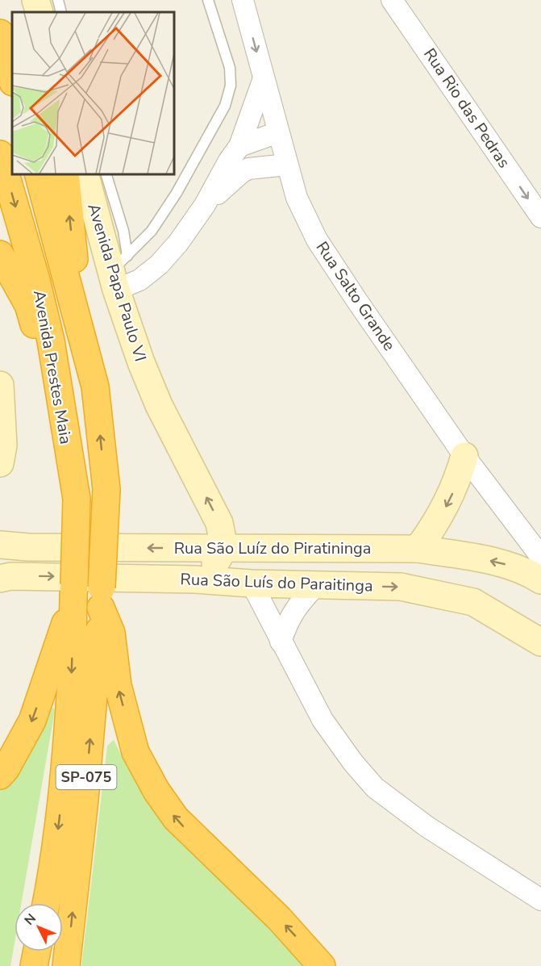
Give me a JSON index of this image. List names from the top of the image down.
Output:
{
  "streets": {
    "highway": ["Avenida Prestes Maia", "SP-075"],
    "street": [
      "Rua Rio das Pedras",
      "Avenida Papa Paulo VI",
      "Rua Salto Grande",
      "Rua São Luíz do Piratininga",
      "Rua São Luís do Paraitinga"
    ]
  },
  "crossings": [
    ["Avenida Papa Paulo VI", "Rua São Luíz do Piratininga"],
    ["Avenida Prestes Maia", "SP-075"]
  ],
  "one_way": [
    "Rua Rio das Pedras",
    "Avenida Papa Paulo VI",
    "Rua São Luíz do Piratininga",
    "Rua São Luís do Paraitinga"
  ],
  "north": "top left"
}
